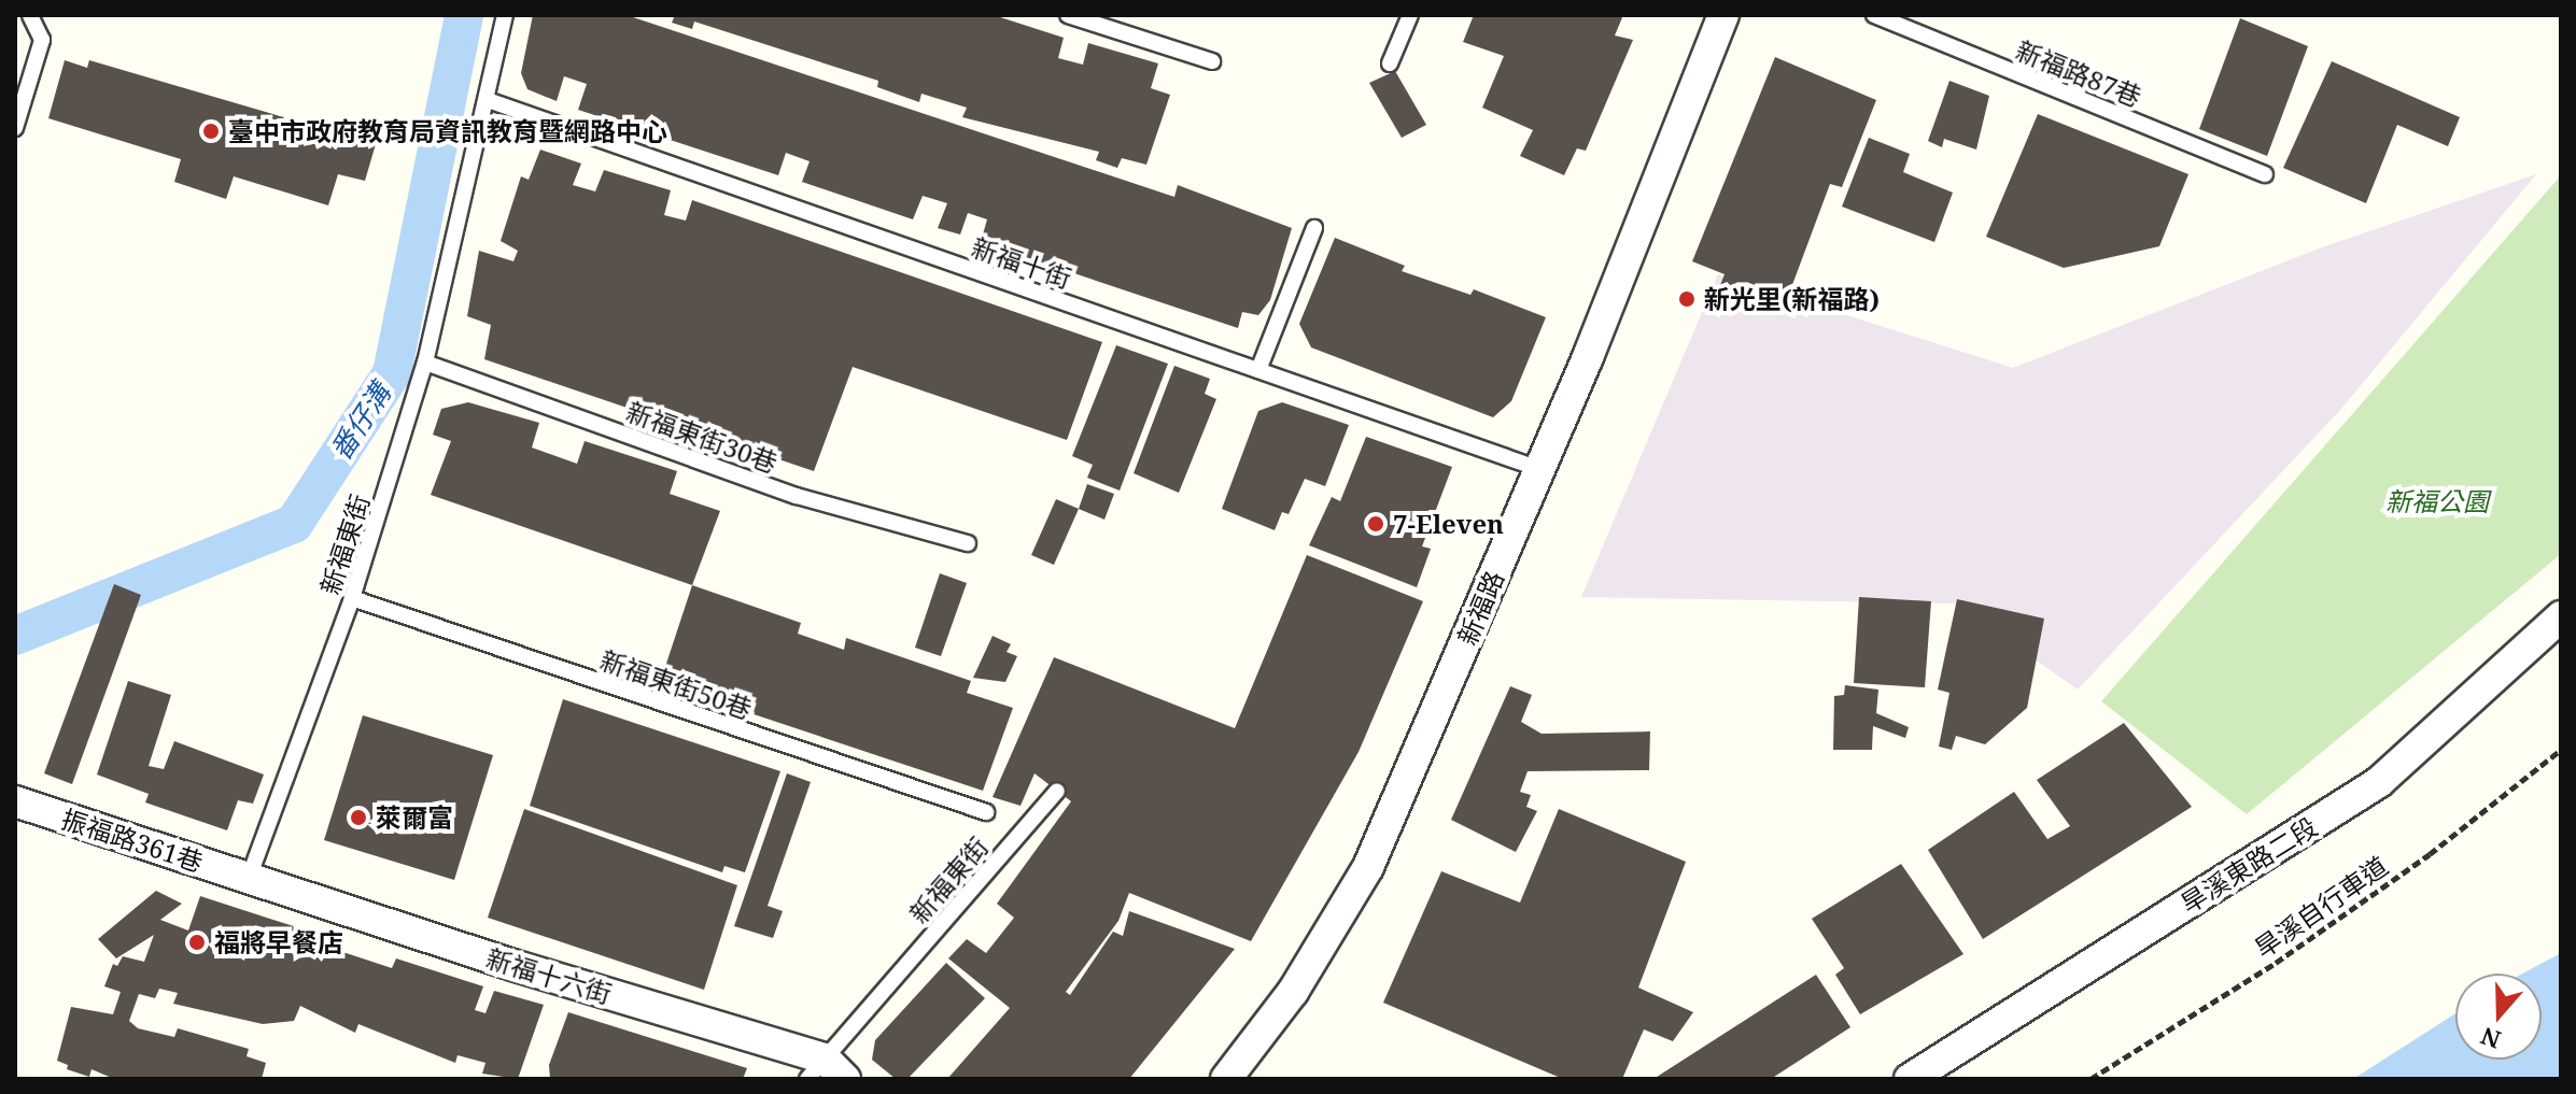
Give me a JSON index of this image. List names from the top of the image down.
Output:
{
  "streets": {
    "street": [
      "新福路",
      "振福路361巷",
      "旱溪東路二段",
      "新福十六街"
    ],
    "lane": [
      "新福路87巷",
      "新福十街",
      "新福東街30巷",
      "新福東街",
      "新福東街50巷"
    ],
    "path": ["旱溪自行車道"]
  },
  "crossings": [
    ["新福十街", "新福東街"],
    ["新福十街", "新福路"],
    ["新福東街30巷", "新福東街"],
    ["新福東街", "新福東街50巷"],
    ["新福東街", "振福路361巷"],
    ["新福東街", "新福十六街"],
    ["振福路361巷", "新福十六街"]
  ],
  "water": ["番仔溝"],
  "parks": ["新福公園"],
  "places": [
    "臺中市政府教育局資訊教育暨網路中心",
    "新光里(新福路)",
    "7-Eleven",
    "萊爾富",
    "福將早餐店"
  ],
  "north": "bottom"
}
